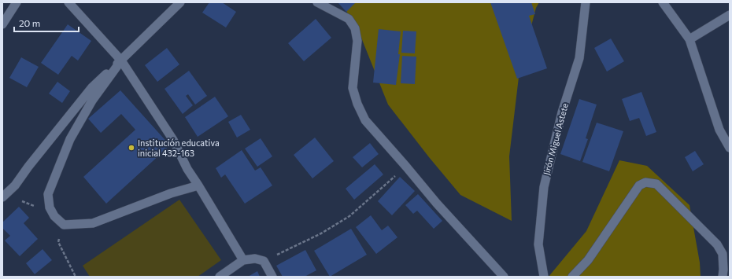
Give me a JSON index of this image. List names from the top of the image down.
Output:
{
  "streets": {
    "street": ["Jirón Miguel Astete"]
  },
  "places": ["Institución educativa inicial 432-163"],
  "scale_bar": "20 m"
}
